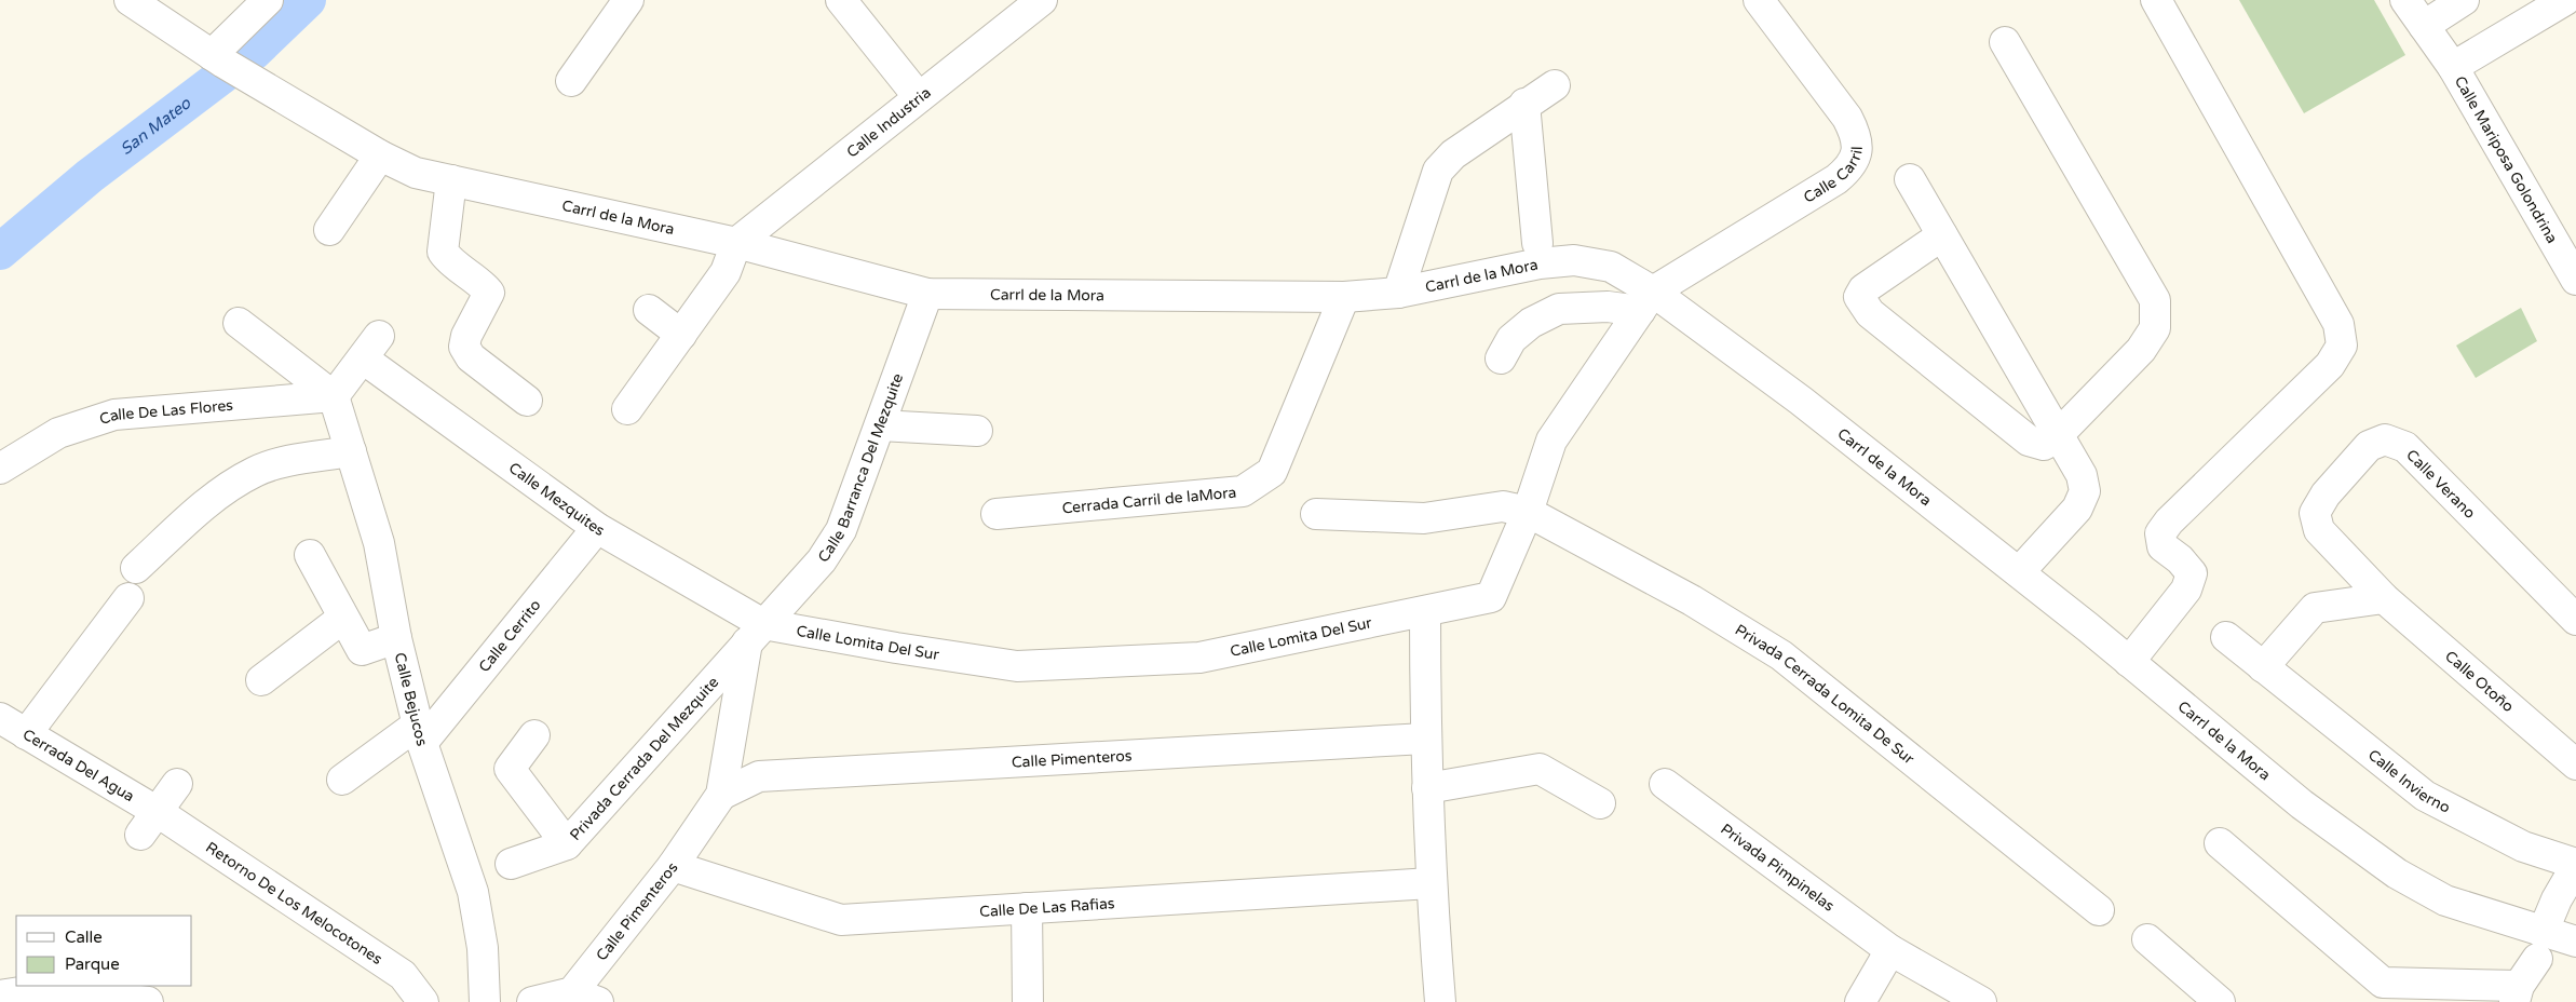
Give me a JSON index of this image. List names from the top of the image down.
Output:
{
  "streets": {
    "street": [
      "Calle Industria",
      "Calle Mariposa Golondrina",
      "Calle Carril",
      "Carrl de la Mora",
      "Calle De Las Flores",
      "Calle Barranca Del Mezquite",
      "Calle Verano",
      "Calle Mezquites",
      "Cerrada Carril de laMora",
      "Calle Cerrito",
      "Calle Lomita Del Sur",
      "Calle Otoño",
      "Privada Cerrada Lomita De Sur",
      "Calle Bejucos",
      "Privada Cerrada Del Mezquite",
      "Calle Pimenteros",
      "Cerrada Del Agua",
      "Calle Invierno",
      "Privada Pimpinelas",
      "Retorno De Los Melocotones",
      "Calle De Las Rafias"
    ]
  },
  "crossings": [
    ["Calle Industria", "Carrl de la Mora"],
    ["Calle Carril", "Carrl de la Mora"],
    ["Calle Carril", "Calle Lomita Del Sur"],
    ["Carrl de la Mora", "Calle Barranca Del Mezquite"],
    ["Carrl de la Mora", "Cerrada Carril de laMora"],
    ["Carrl de la Mora", "Calle Lomita Del Sur"],
    ["Calle De Las Flores", "Calle Mezquites"],
    ["Calle De Las Flores", "Calle Bejucos"],
    ["Calle Barranca Del Mezquite", "Calle Mezquites"],
    ["Calle Barranca Del Mezquite", "Calle Lomita Del Sur"],
    ["Calle Barranca Del Mezquite", "Privada Cerrada Del Mezquite"],
    ["Calle Barranca Del Mezquite", "Calle Pimenteros"],
    ["Calle Verano", "Calle Otoño"],
    ["Calle Mezquites", "Calle Cerrito"],
    ["Calle Mezquites", "Calle Lomita Del Sur"],
    ["Calle Mezquites", "Calle Bejucos"],
    ["Calle Mezquites", "Privada Cerrada Del Mezquite"],
    ["Calle Mezquites", "Calle Pimenteros"],
    ["Calle Cerrito", "Calle Bejucos"],
    ["Calle Lomita Del Sur", "Privada Cerrada Lomita De Sur"],
    ["Calle Lomita Del Sur", "Privada Cerrada Del Mezquite"],
    ["Calle Lomita Del Sur", "Calle Pimenteros"],
    ["Privada Cerrada Del Mezquite", "Calle Pimenteros"],
    ["Calle Pimenteros", "Calle De Las Rafias"],
    ["Cerrada Del Agua", "Retorno De Los Melocotones"]
  ],
  "water": ["San Mateo"],
  "legend": ["Calle", "Parque"]
}
